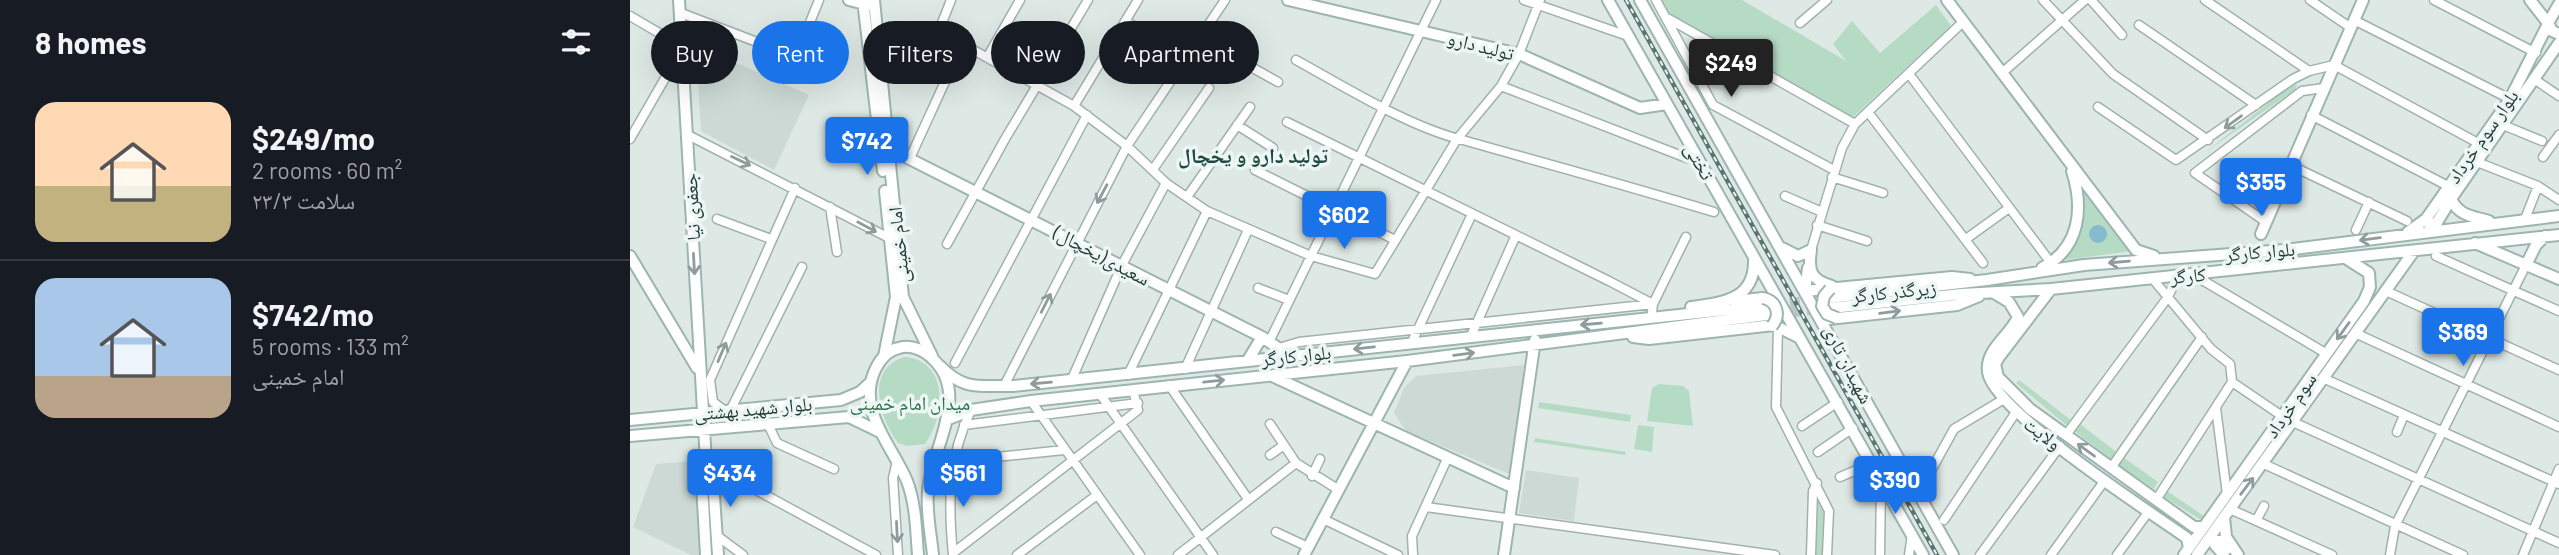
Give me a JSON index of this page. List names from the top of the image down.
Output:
{
  "streets": {
    "street": [
      "تولید دارو",
      "بلوار سوم خرداد",
      "تختی",
      "جعفری نیا",
      "امام خمینی",
      "بلوار کارگر",
      "سعیدی(یخچال)",
      "کارگر",
      "زیرگذر کارگر",
      "شهیدان تاری",
      "سوم خرداد",
      "بلوار شهید بهشتی",
      "ولایت"
    ]
  },
  "crossings": [
    ["تولید دارو", "تختی"],
    ["بلوار سوم خرداد", "بلوار کارگر"],
    ["جعفری نیا", "بلوار شهید بهشتی"],
    ["امام خمینی", "بلوار کارگر"],
    ["امام خمینی", "سعیدی(یخچال)"],
    ["بلوار کارگر", "سعیدی(یخچال)"],
    ["بلوار کارگر", "کارگر"],
    ["بلوار کارگر", "زیرگذر کارگر"],
    ["کارگر", "زیرگذر کارگر"],
    ["کارگر", "شهیدان تاری"],
    ["کارگر", "سوم خرداد"],
    ["سوم خرداد", "ولایت"]
  ],
  "one_way": ["جعفری نیا"],
  "districts": ["تولید دارو و یخچال"],
  "parks": ["میدان امام خمینی"],
  "page": {
    "heading": "8 homes",
    "chip": [
      "Buy",
      "Rent",
      "Filters",
      "New",
      "Apartment"
    ],
    "price": [
      "$249",
      "$742",
      "$355",
      "$602",
      "$369",
      "$434",
      "$561",
      "$390"
    ],
    "list": [
      {
        "name": "$249/mo",
        "note": "2 rooms · 60 m² · سلامت ۲۳/۳"
      },
      {
        "name": "$742/mo",
        "note": "5 rooms · 133 m² · امام خمینی"
      }
    ]
  }
}
